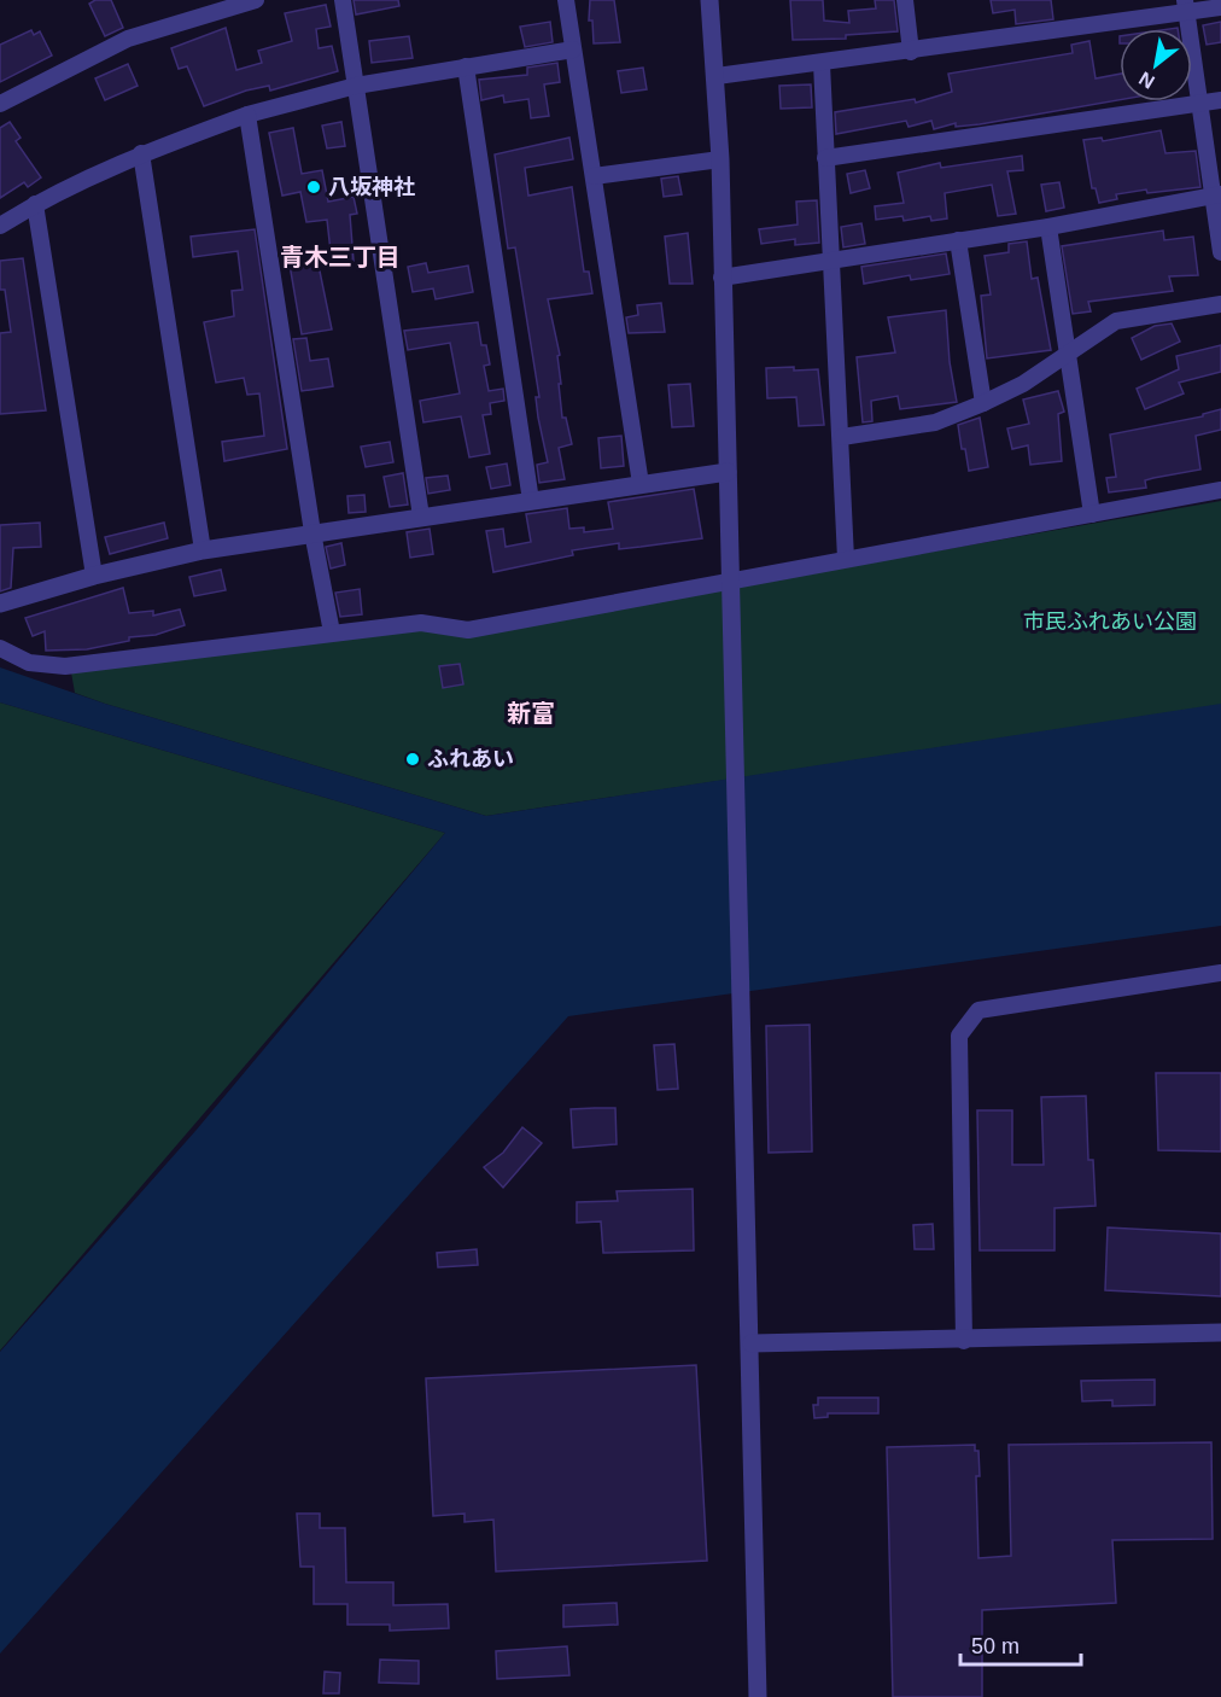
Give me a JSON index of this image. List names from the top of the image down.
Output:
{
  "districts": ["青木三丁目", "新富"],
  "parks": ["市民ふれあい公園"],
  "places": ["八坂神社", "ふれあい"],
  "scale_bar": "50 m",
  "north": "bottom left"
}
